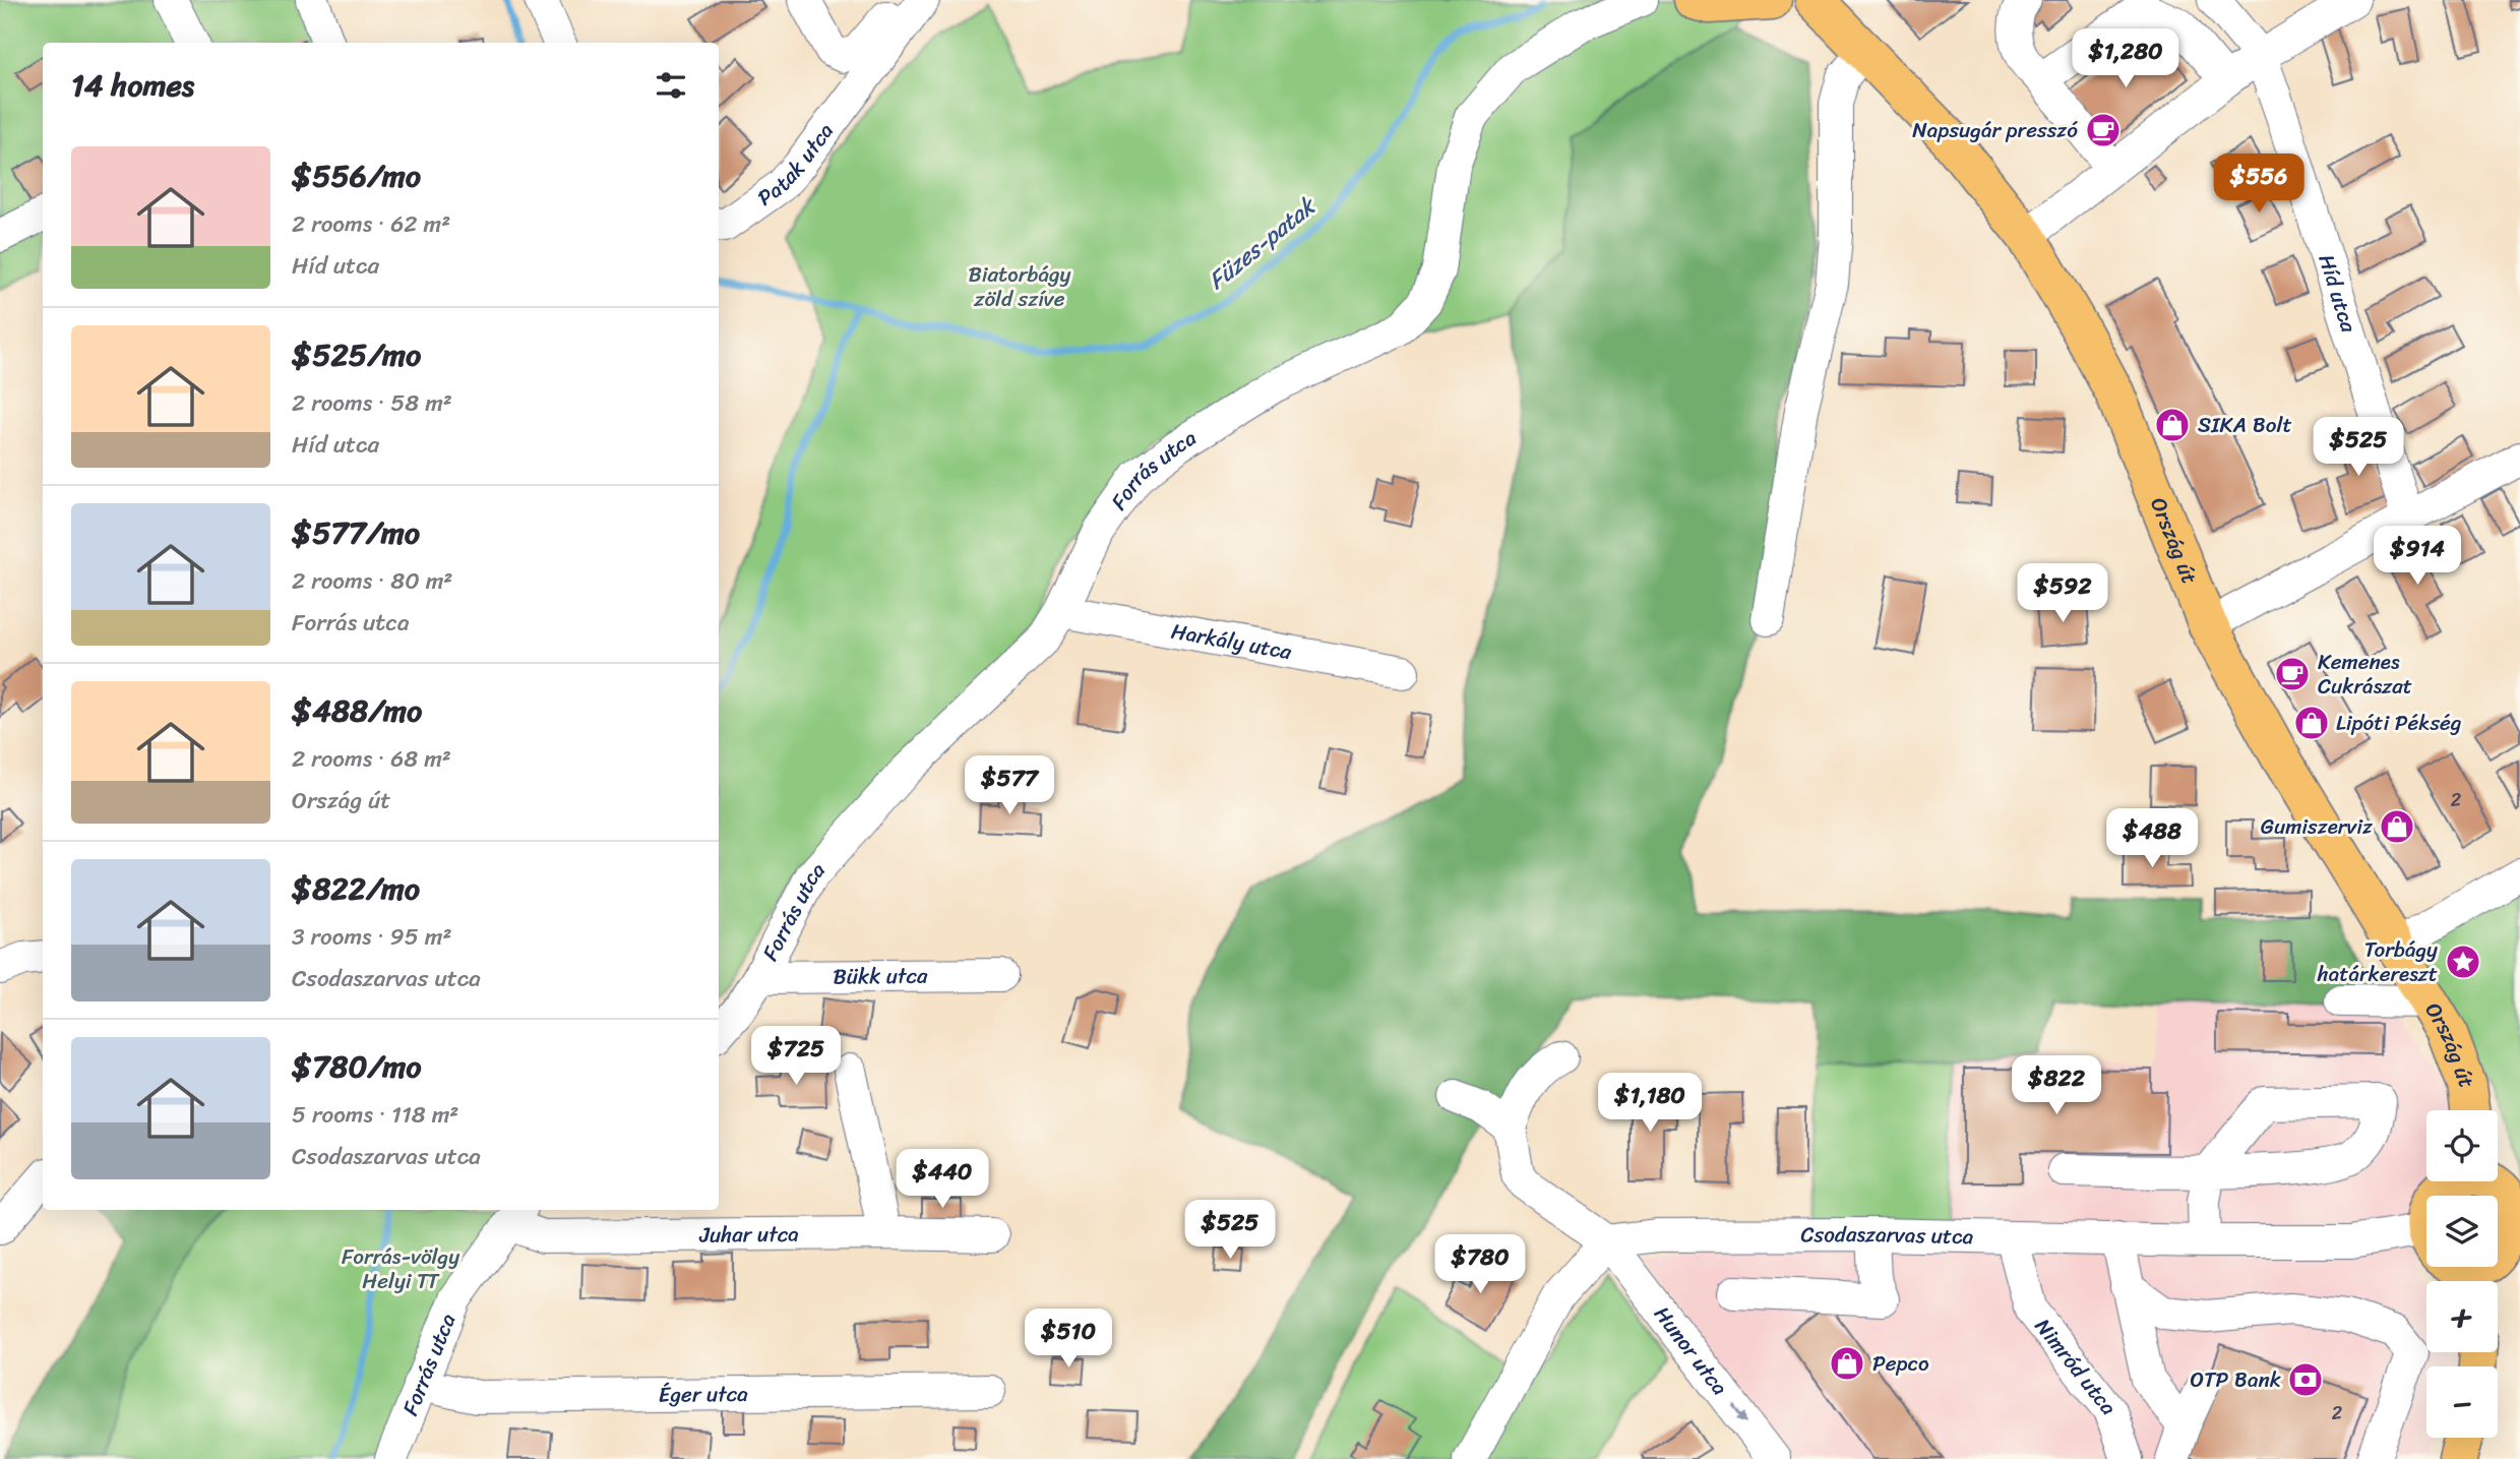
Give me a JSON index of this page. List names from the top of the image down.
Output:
{
  "streets": {
    "main road": ["Ország út"],
    "street": [
      "Patak utca",
      "Híd utca",
      "Forrás utca",
      "Harkály utca",
      "Bükk utca",
      "Juhar utca",
      "Csodaszarvas utca",
      "Hunor utca",
      "Nimród utca",
      "Éger utca"
    ]
  },
  "crossings": [
    ["Forrás utca", "Harkály utca"],
    ["Forrás utca", "Bükk utca"],
    ["Forrás utca", "Juhar utca"],
    ["Forrás utca", "Éger utca"],
    ["Csodaszarvas utca", "Hunor utca"],
    ["Csodaszarvas utca", "Nimród utca"]
  ],
  "one_way": ["Hunor utca"],
  "water": ["Füzes-patak"],
  "parks": ["Biatorbágy zöld szíve", "Forrás-völgy Helyi TT"],
  "places": {
    "cafe": ["Napsugár presszó", "Kemenes Cukrászat"],
    "shop": [
      "SIKA Bolt",
      "Lipóti Pékség",
      "Gumiszerviz",
      "Pepco"
    ],
    "place": ["Torbágy határkereszt"],
    "bank": ["OTP Bank"]
  },
  "house_numbers": ["2", "2"],
  "page": {
    "price": [
      "$1,280",
      "$556",
      "$525",
      "$914",
      "$592",
      "$577",
      "$488",
      "$725",
      "$822",
      "$1,180",
      "$440",
      "$525",
      "$780",
      "$510"
    ],
    "heading": "14 homes",
    "list": [
      {
        "name": "$556/mo",
        "note": "2 rooms · 62 m² · Híd utca"
      },
      {
        "name": "$525/mo",
        "note": "2 rooms · 58 m² · Híd utca"
      },
      {
        "name": "$577/mo",
        "note": "2 rooms · 80 m² · Forrás utca"
      },
      {
        "name": "$488/mo",
        "note": "2 rooms · 68 m² · Ország út"
      },
      {
        "name": "$822/mo",
        "note": "3 rooms · 95 m² · Csodaszarvas utca"
      },
      {
        "name": "$780/mo",
        "note": "5 rooms · 118 m² · Csodaszarvas utca"
      }
    ],
    "map_buttons": ["+", "−"]
  }
}
